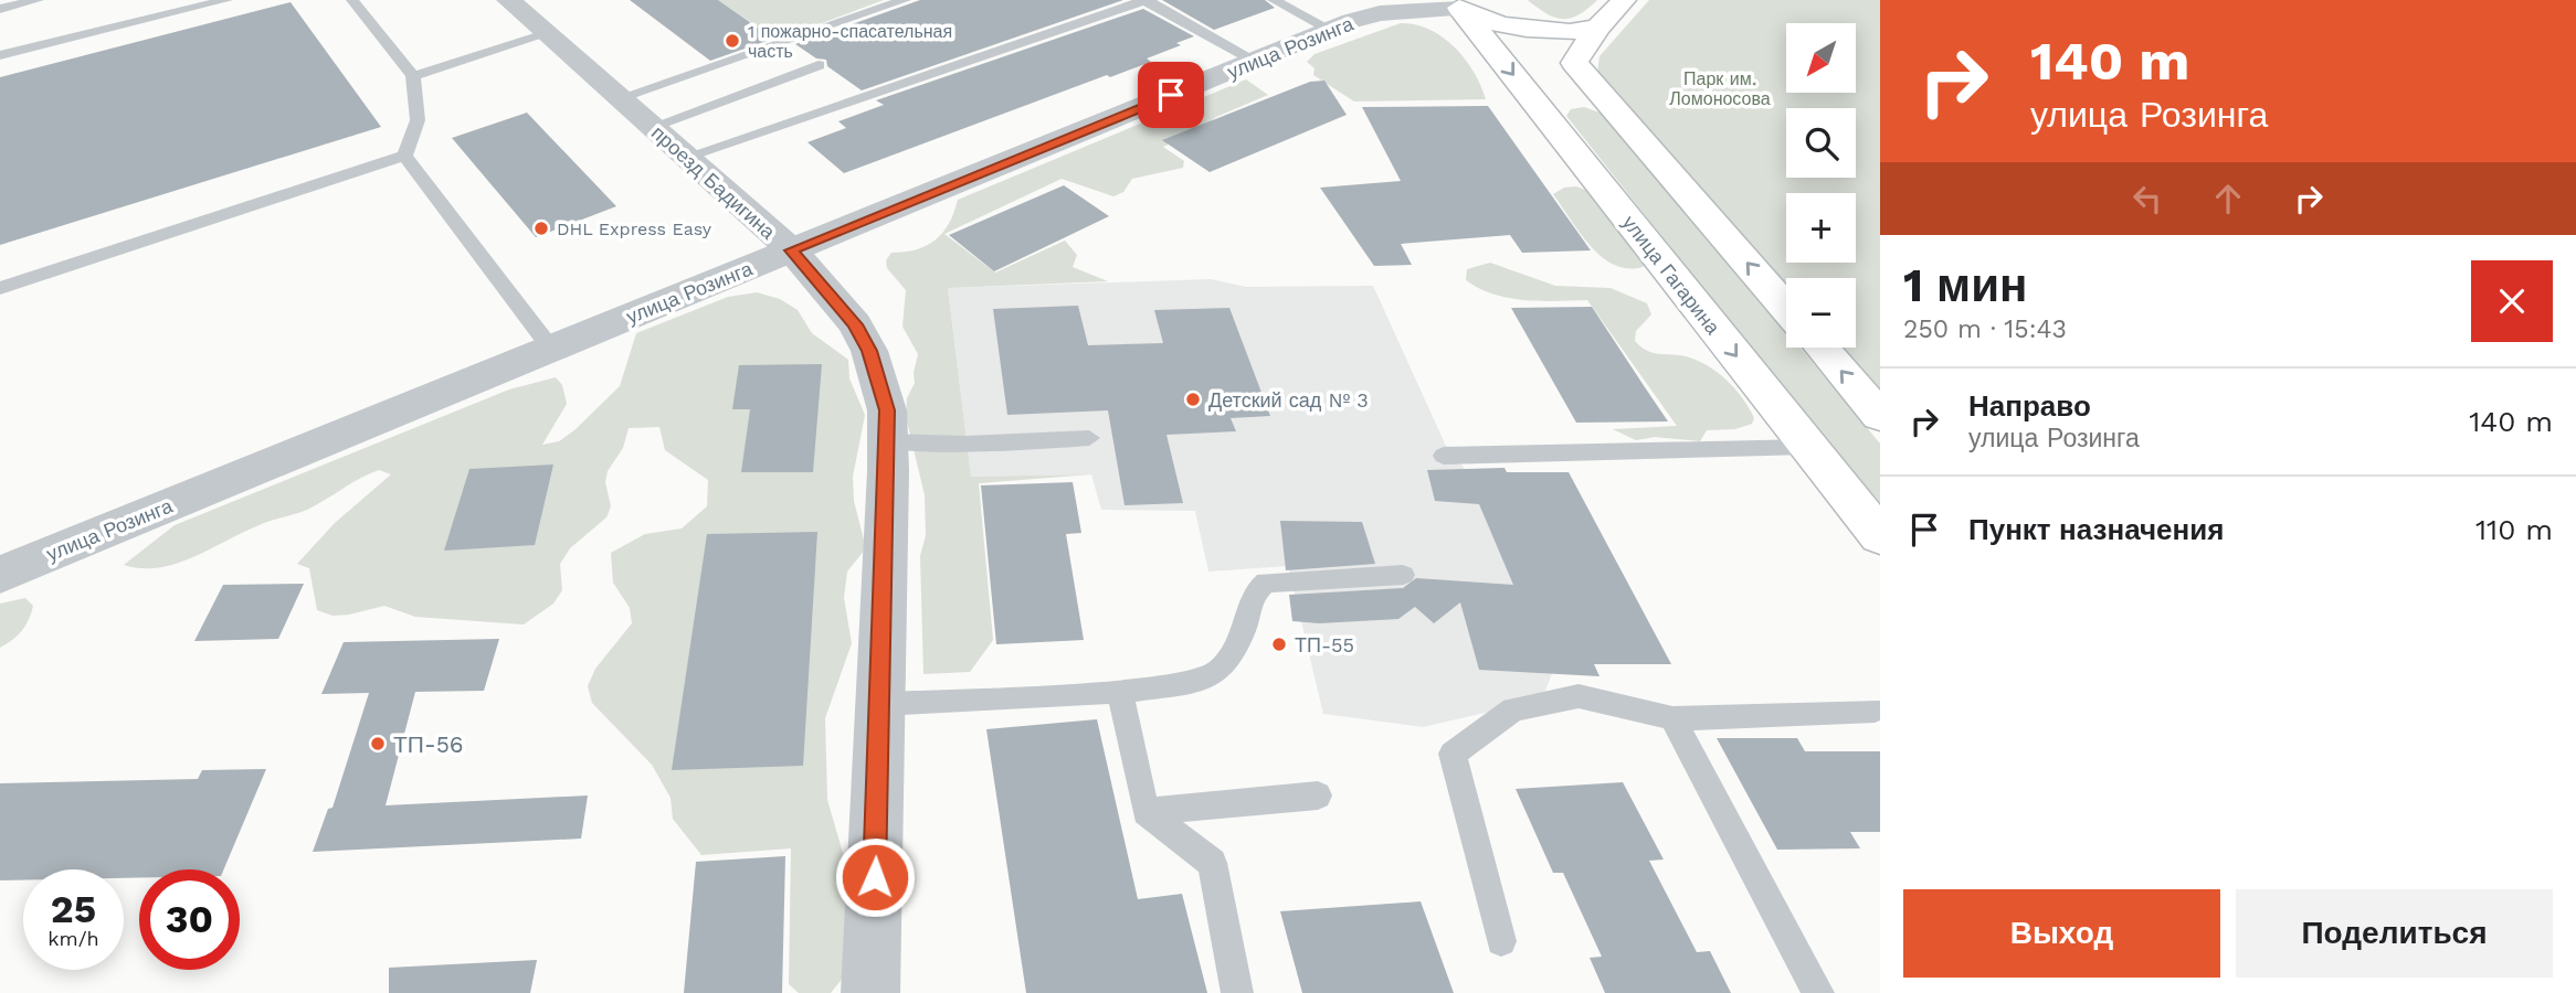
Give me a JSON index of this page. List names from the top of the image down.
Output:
{
  "streets": {
    "main road": ["улица Гагарина"],
    "street": ["улица Розинга", "проезд Бадигина"]
  },
  "crossings": [
    ["улица Розинга", "проезд Бадигина"]
  ],
  "parks": ["Парк им. Ломоносова"],
  "places": [
    "1 пожарно-спасательная часть",
    "DHL Express Easy",
    "Детский сад № 3",
    "ТП-55",
    "ТП-56"
  ],
  "north": "bottom left",
  "page": {
    "turn": ["140 m", "улица Розинга"],
    "map_buttons": ["+", "−"],
    "heading": ["1 мин", "250 m · 15:43"],
    "list": [
      {
        "name": "Направо",
        "note": "улица Розинга",
        "value": "140 m"
      },
      {
        "name": "Пункт назначения",
        "value": "110 m"
      }
    ],
    "speed": "25 km/h",
    "limit": "30",
    "buttons": ["Выход", "Поделиться"]
  }
}
